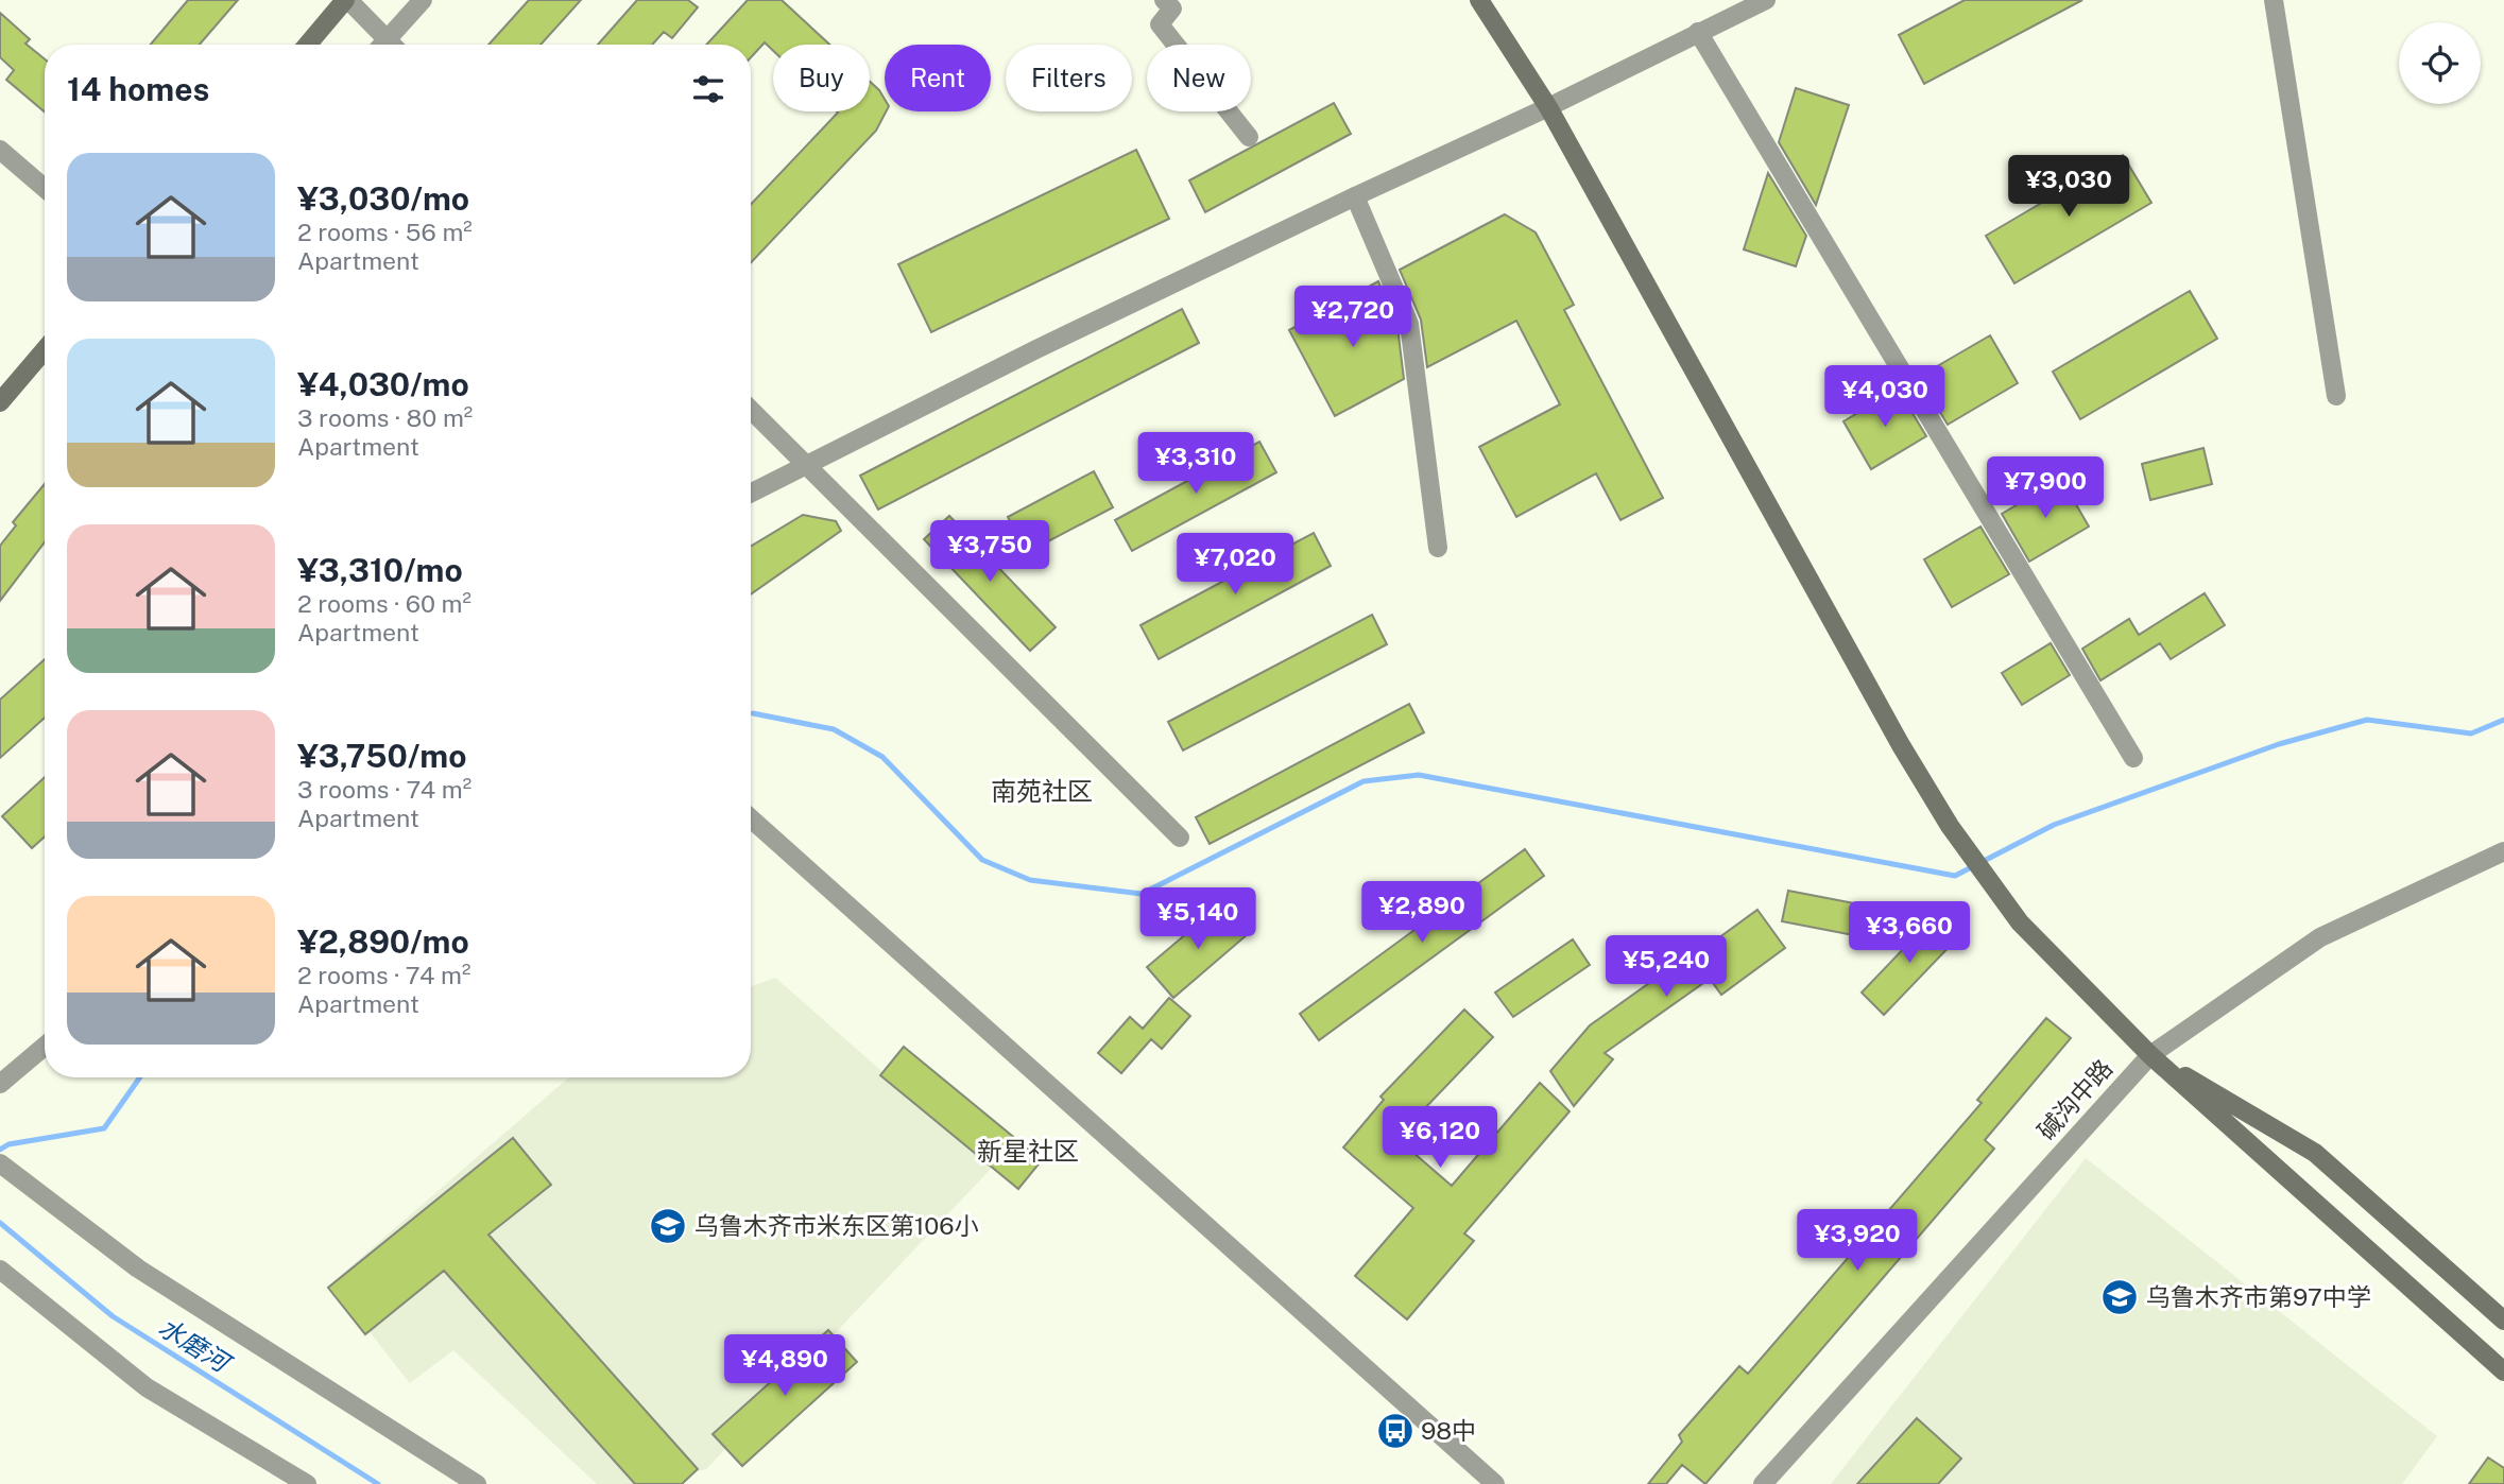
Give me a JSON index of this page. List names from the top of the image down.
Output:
{
  "streets": {
    "street": ["碱沟中路"]
  },
  "districts": ["南苑社区", "新星社区"],
  "water": ["水磨河"],
  "places": {
    "school or university": ["乌鲁木齐市米东区第106小", "乌鲁木齐市第97中学"],
    "bus stop": ["98中"]
  },
  "page": {
    "chip": [
      "Buy",
      "Rent",
      "Filters",
      "New"
    ],
    "heading": "14 homes",
    "list": [
      {
        "name": "¥3,030/mo",
        "note": "2 rooms · 56 m² · Apartment"
      },
      {
        "name": "¥4,030/mo",
        "note": "3 rooms · 80 m² · Apartment"
      },
      {
        "name": "¥3,310/mo",
        "note": "2 rooms · 60 m² · Apartment"
      },
      {
        "name": "¥3,750/mo",
        "note": "3 rooms · 74 m² · Apartment"
      },
      {
        "name": "¥2,890/mo",
        "note": "2 rooms · 74 m² · Apartment"
      }
    ],
    "price": [
      "¥3,030",
      "¥2,720",
      "¥4,030",
      "¥3,310",
      "¥7,900",
      "¥3,750",
      "¥7,020",
      "¥2,890",
      "¥5,140",
      "¥3,660",
      "¥5,240",
      "¥6,120",
      "¥3,920",
      "¥4,890"
    ]
  }
}
